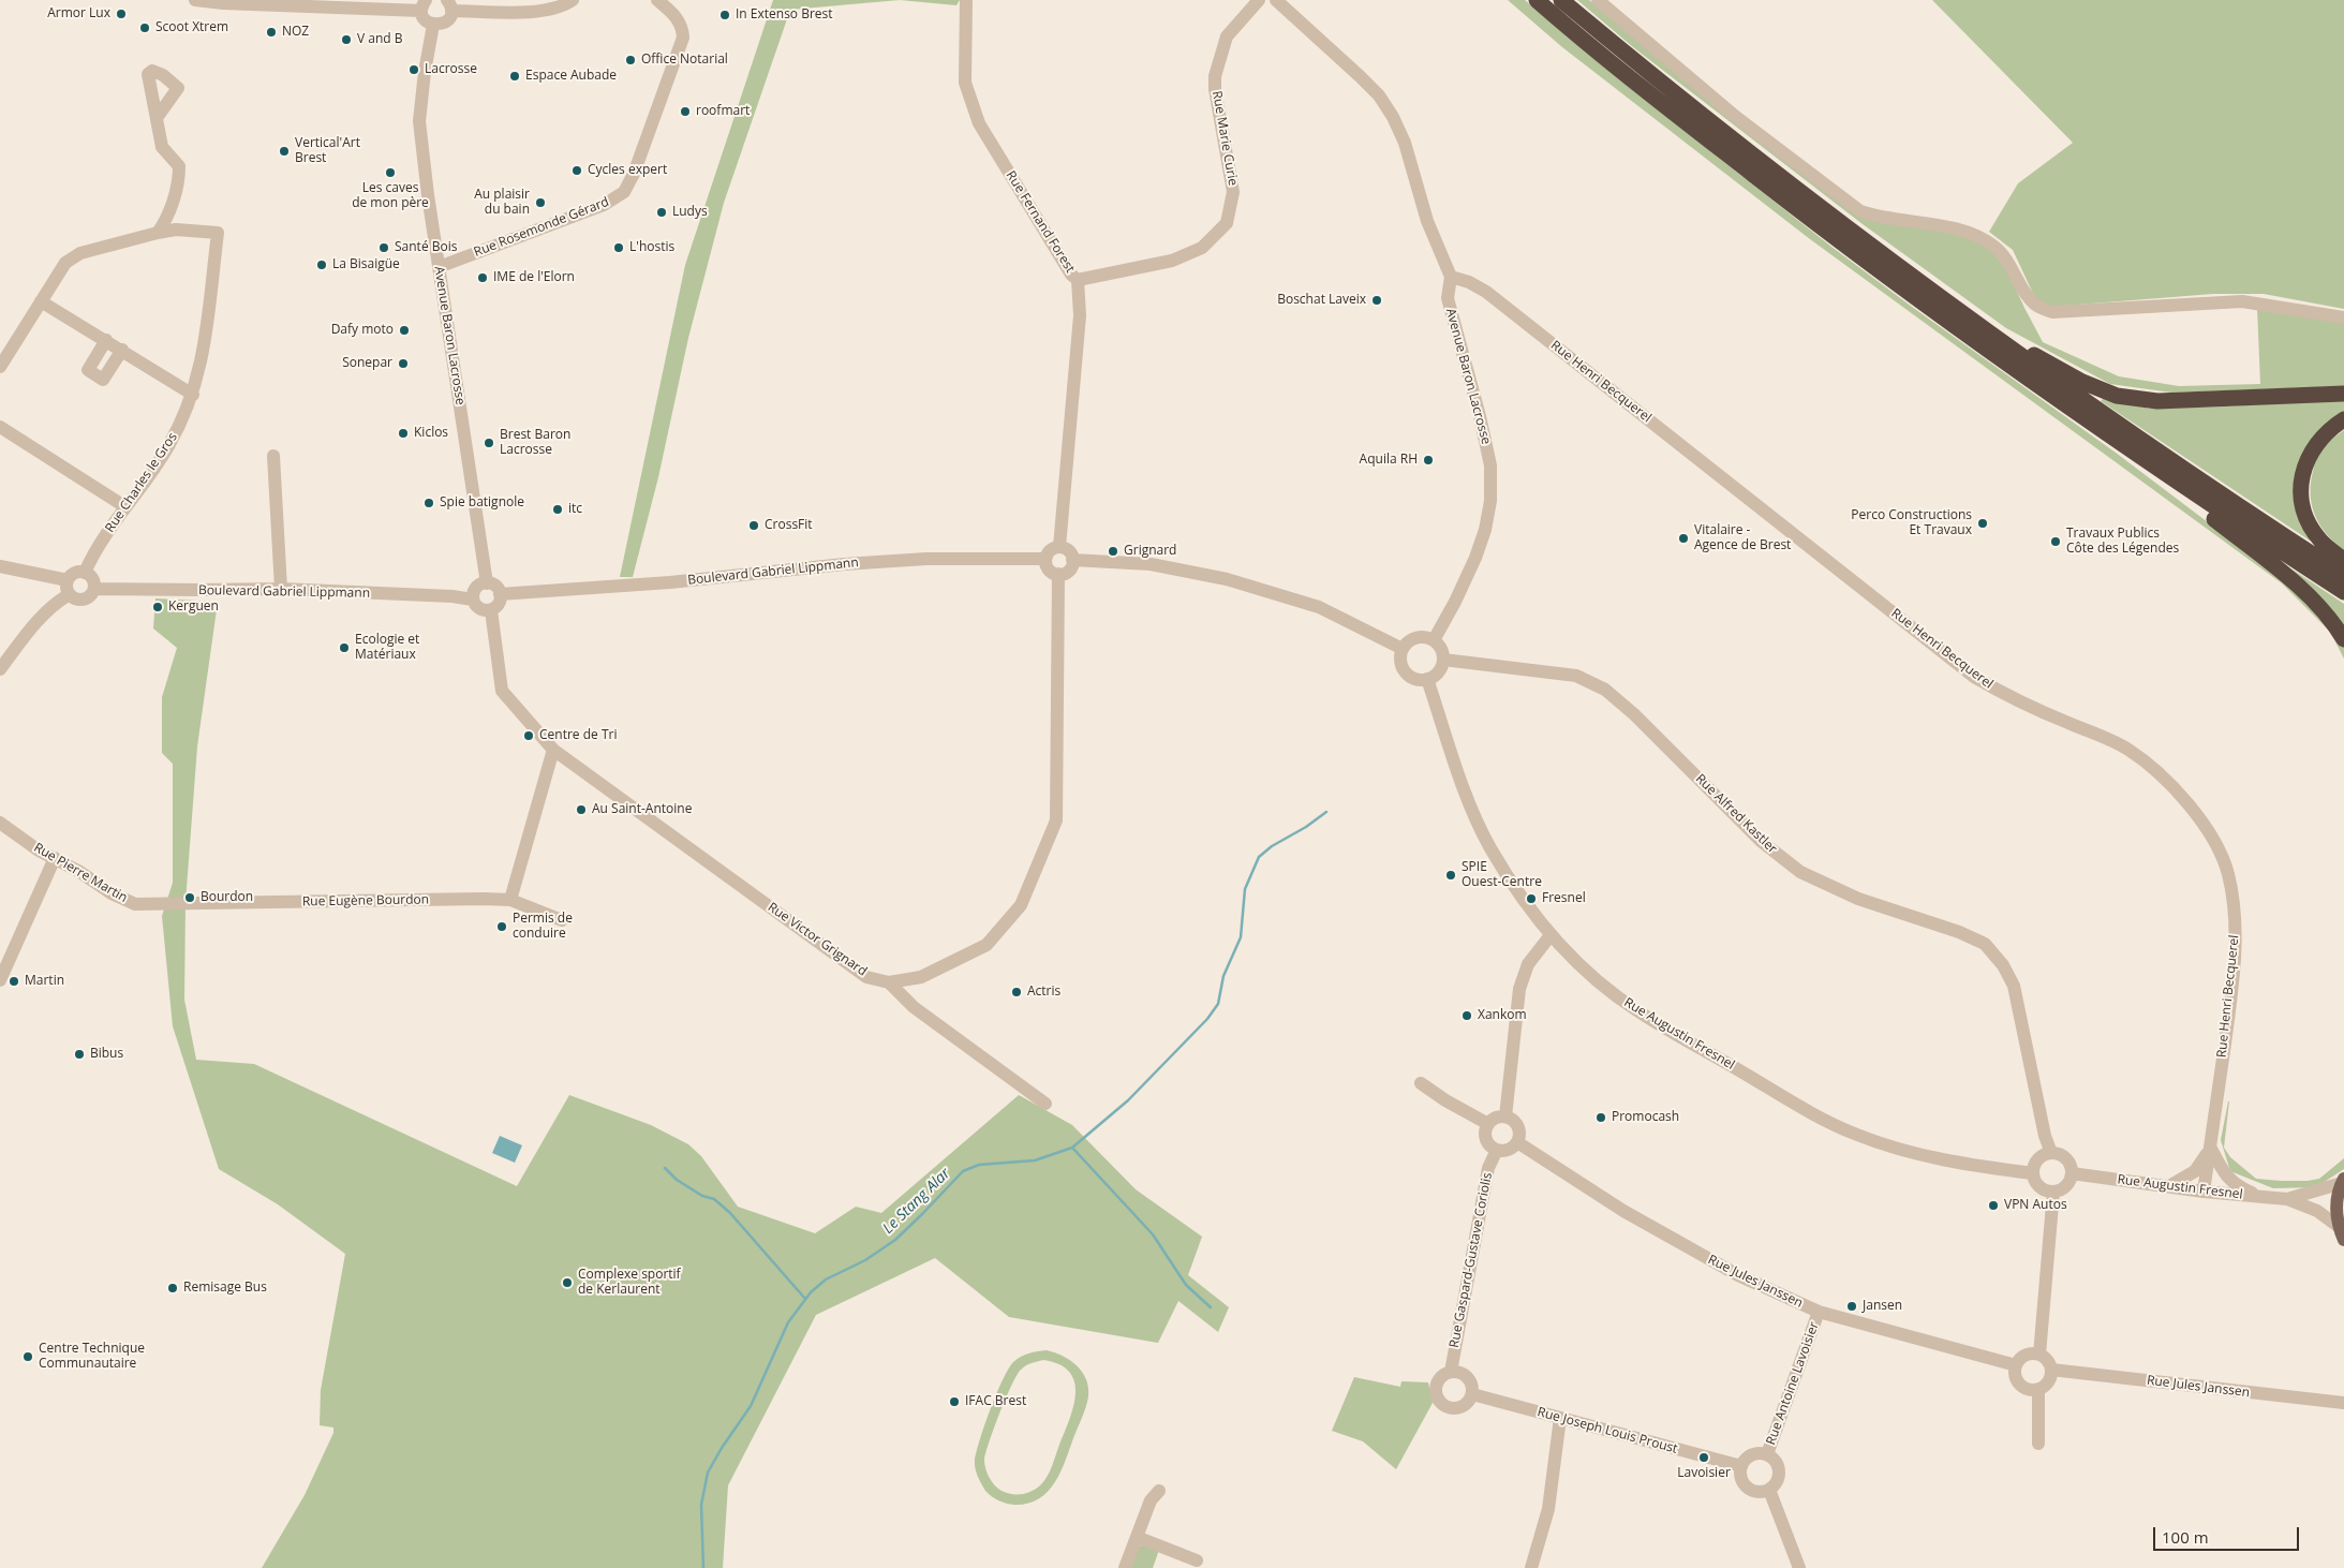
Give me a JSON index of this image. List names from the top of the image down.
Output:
{
  "streets": {
    "street": [
      "Rue Marie Curie",
      "Rue Fernand Forest",
      "Rue Rosemonde Gérard",
      "Avenue Baron Lacrosse",
      "Rue Henri Becquerel",
      "Rue Charles le Gros",
      "Boulevard Gabriel Lippmann",
      "Rue Alfred Kastler",
      "Rue Pierre Martin",
      "Rue Eugène Bourdon",
      "Rue Victor Grignard",
      "Rue Augustin Fresnel",
      "Rue Gaspard-Gustave Coriolis",
      "Rue Jules Janssen",
      "Rue Antoine Lavoisier",
      "Rue Joseph Louis Proust"
    ]
  },
  "crossings": [
    ["Rue Marie Curie", "Rue Fernand Forest"],
    ["Rue Fernand Forest", "Boulevard Gabriel Lippmann"],
    ["Rue Fernand Forest", "Rue Victor Grignard"],
    ["Rue Rosemonde Gérard", "Avenue Baron Lacrosse"],
    ["Avenue Baron Lacrosse", "Rue Henri Becquerel"],
    ["Avenue Baron Lacrosse", "Boulevard Gabriel Lippmann"],
    ["Avenue Baron Lacrosse", "Rue Alfred Kastler"],
    ["Avenue Baron Lacrosse", "Rue Victor Grignard"],
    ["Avenue Baron Lacrosse", "Rue Augustin Fresnel"],
    ["Rue Henri Becquerel", "Rue Augustin Fresnel"],
    ["Rue Charles le Gros", "Boulevard Gabriel Lippmann"],
    ["Boulevard Gabriel Lippmann", "Rue Victor Grignard"],
    ["Rue Alfred Kastler", "Rue Augustin Fresnel"],
    ["Rue Pierre Martin", "Rue Eugène Bourdon"],
    ["Rue Gaspard-Gustave Coriolis", "Rue Jules Janssen"],
    ["Rue Gaspard-Gustave Coriolis", "Rue Joseph Louis Proust"],
    ["Rue Jules Janssen", "Rue Antoine Lavoisier"],
    ["Rue Antoine Lavoisier", "Rue Joseph Louis Proust"]
  ],
  "water": ["Le Stang Alar"],
  "places": [
    "Armor Lux",
    "In Extenso Brest",
    "Scoot Xtrem",
    "NOZ",
    "V and B",
    "Office Notarial",
    "Lacrosse",
    "Espace Aubade",
    "roofmart",
    "Vertical'Art Brest",
    "Cycles expert",
    "Les caves de mon père",
    "Au plaisir du bain",
    "Ludys",
    "Santé Bois",
    "L'hostis",
    "La Bisaigüe",
    "IME de l'Elorn",
    "Boschat Laveix",
    "Dafy moto",
    "Sonepar",
    "Kiclos",
    "Brest Baron Lacrosse",
    "Aquila RH",
    "Spie batignole",
    "itc",
    "Perco Constructions Et Travaux",
    "CrossFit",
    "Vitalaire - Agence de Brest",
    "Travaux Publics Côte des Légendes",
    "Grignard",
    "Kerguen",
    "Ecologie et Matériaux",
    "Centre de Tri",
    "Au Saint-Antoine",
    "SPIE Ouest-Centre",
    "Bourdon",
    "Fresnel",
    "Permis de conduire",
    "Martin",
    "Actris",
    "Xankom",
    "Bibus",
    "Promocash",
    "VPN Autos",
    "Complexe sportif de Kerlaurent",
    "Remisage Bus",
    "Jansen",
    "Centre Technique Communautaire",
    "IFAC Brest",
    "Lavoisier"
  ],
  "scale_bar": "100 m"
}
